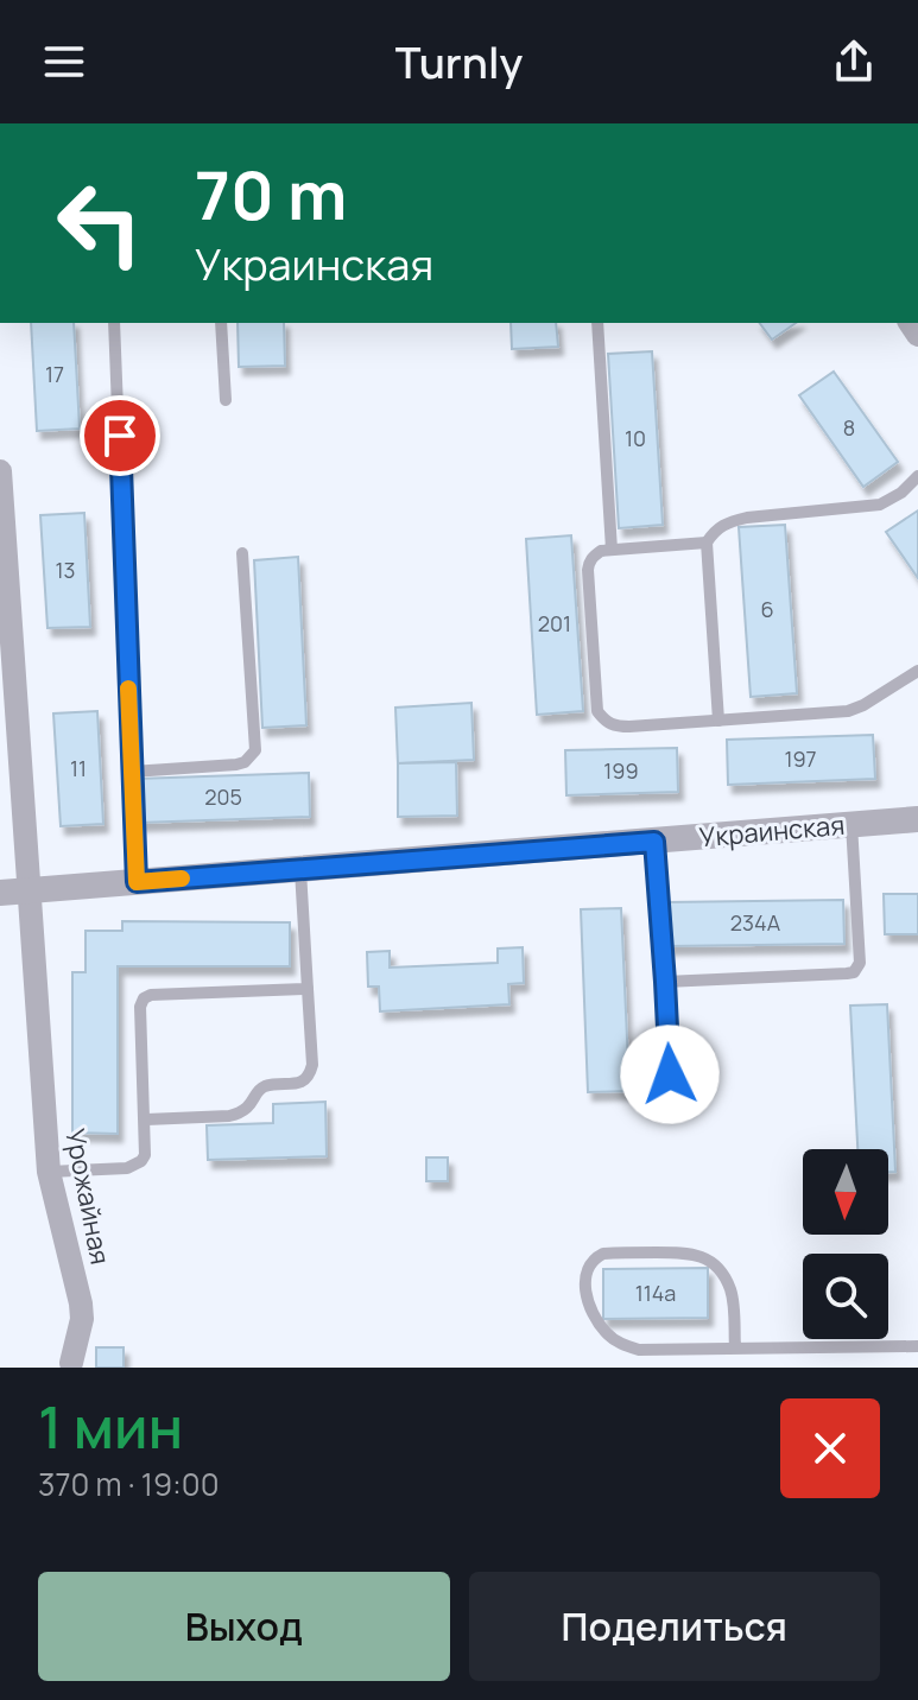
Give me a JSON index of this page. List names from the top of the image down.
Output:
{
  "streets": {
    "street": ["Украинская", "Урожайная"]
  },
  "crossings": [
    ["Украинская", "Урожайная"]
  ],
  "house_numbers": [
    "17",
    "8",
    "10",
    "13",
    "6",
    "201",
    "197",
    "11",
    "199",
    "205",
    "234А",
    "114а"
  ],
  "north": "bottom",
  "page": {
    "header": "Turnly",
    "turn": ["70 m", "Украинская"],
    "heading": ["1 мин", "370 m · 19:00"],
    "buttons": ["Выход", "Поделиться"]
  }
}
